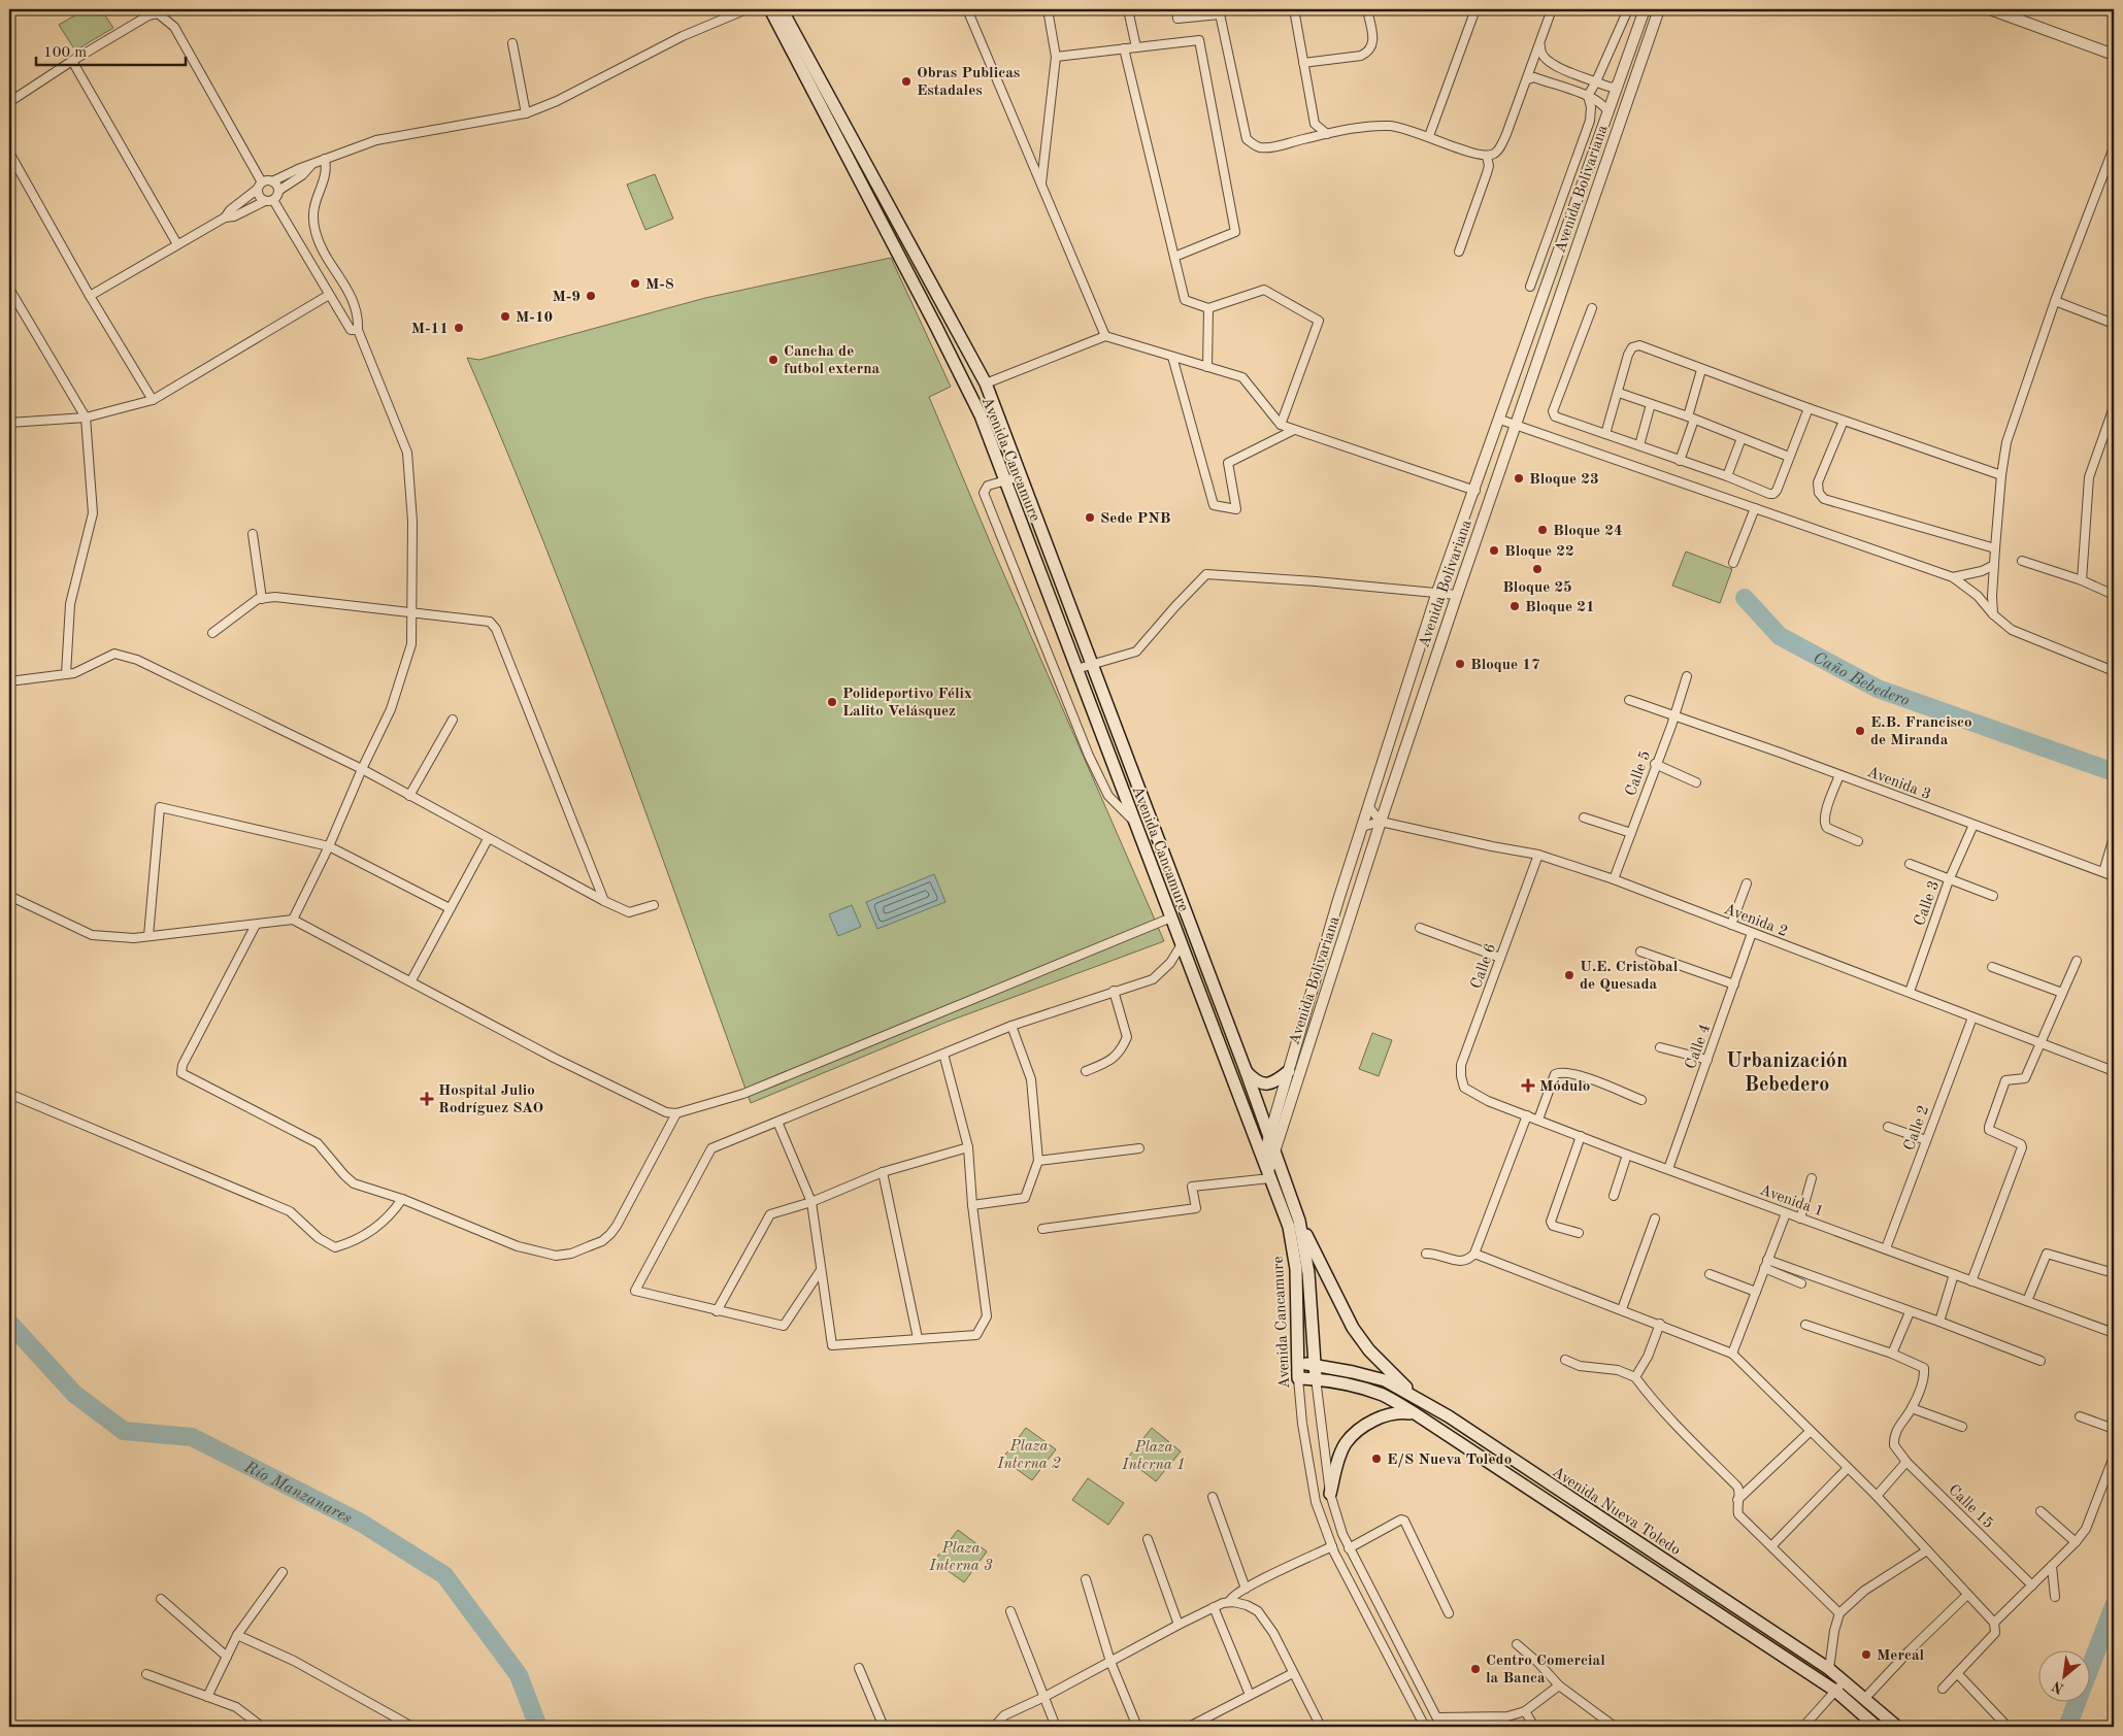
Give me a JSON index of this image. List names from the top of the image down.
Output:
{
  "streets": {
    "main road": ["Avenida Cancamure", "Avenida Nueva Toledo"],
    "street": [
      "Avenida Bolivariana",
      "Calle 5",
      "Avenida 3",
      "Calle 3",
      "Avenida 2",
      "Calle 6",
      "Calle 4",
      "Calle 2",
      "Avenida 1",
      "Calle 15"
    ]
  },
  "crossings": [
    ["Avenida Bolivariana", "Avenida Cancamure"],
    ["Avenida Bolivariana", "Avenida 2"],
    ["Avenida Cancamure", "Avenida Nueva Toledo"],
    ["Calle 5", "Avenida 3"],
    ["Calle 5", "Avenida 2"],
    ["Avenida 3", "Calle 3"],
    ["Calle 3", "Avenida 2"],
    ["Avenida 2", "Calle 6"],
    ["Avenida 2", "Calle 4"],
    ["Avenida 2", "Calle 2"],
    ["Calle 6", "Avenida 1"],
    ["Calle 4", "Avenida 1"],
    ["Calle 2", "Avenida 1"]
  ],
  "districts": ["Urbanización Bebedero"],
  "water": ["Caño Bebedero", "Río Manzanares"],
  "parks": ["Plaza Interna 2", "Plaza Interna 1", "Plaza Interna 3"],
  "places": {
    "other": [
      "Obras Publicas Estadales",
      "M-8",
      "M-9",
      "M-10",
      "M-11",
      "Cancha de futbol externa",
      "Bloque 23",
      "Sede PNB",
      "Bloque 24",
      "Bloque 22",
      "Bloque 25",
      "Bloque 21",
      "Bloque 17",
      "Polideportivo Félix Lalito Velásquez",
      "E.B. Francisco de Miranda",
      "U.E. Cristobal de Quesada",
      "E/S Nueva Toledo",
      "Mercal",
      "Centro Comercial la Banca"
    ],
    "health": ["Módulo", "Hospital Julio Rodríguez SAO"]
  },
  "scale_bar": "100 m",
  "north": "bottom left"
}
